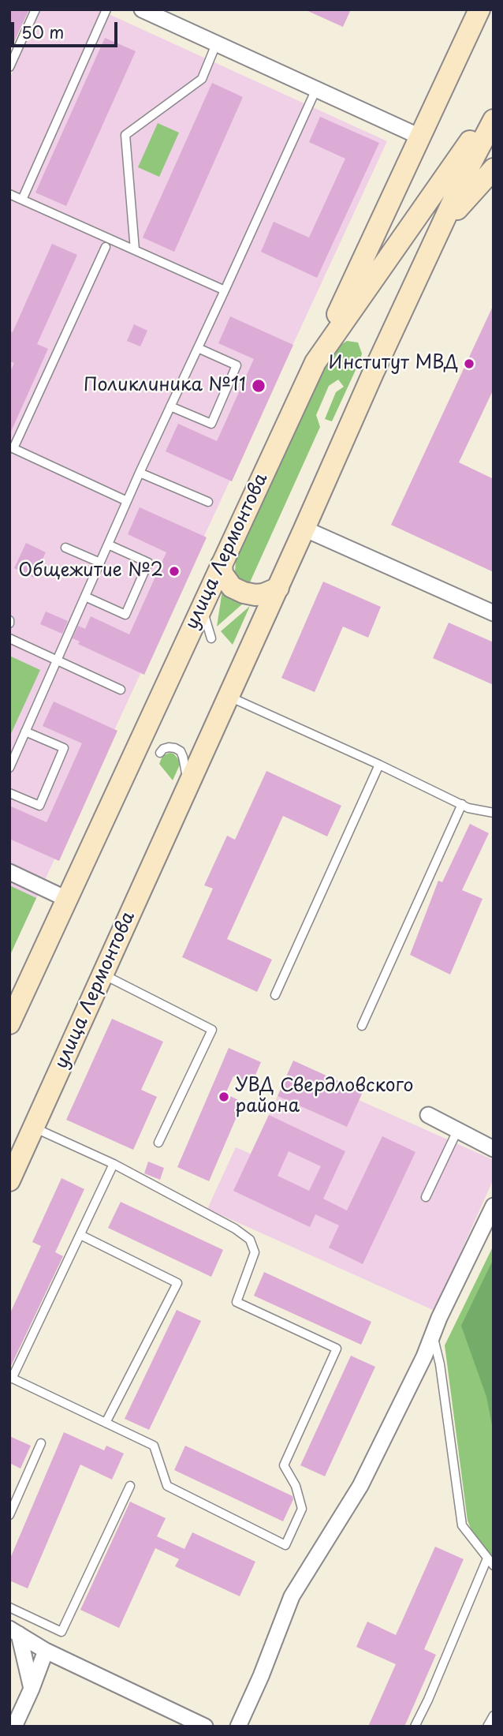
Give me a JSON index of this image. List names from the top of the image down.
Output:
{
  "streets": {
    "main road": ["улица Лермонтова"]
  },
  "places": [
    "Институт МВД",
    "Поликлиника №11",
    "Общежитие №2",
    "УВД Свердловского района"
  ],
  "scale_bar": "50 m"
}
